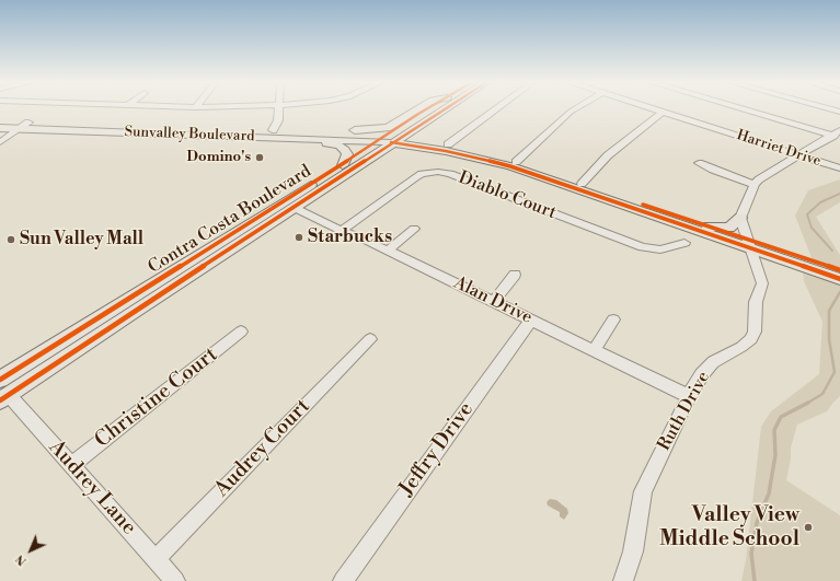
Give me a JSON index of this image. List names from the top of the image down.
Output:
{
  "streets": {
    "main road": ["Sunvalley Boulevard", "Contra Costa Boulevard"],
    "street": [
      "Harriet Drive",
      "Diablo Court",
      "Alan Drive",
      "Christine Court",
      "Ruth Drive",
      "Audrey Court",
      "Jeffry Drive",
      "Audrey Lane"
    ]
  },
  "crossings": [
    ["Sunvalley Boulevard", "Contra Costa Boulevard"],
    ["Diablo Court", "Alan Drive"],
    ["Contra Costa Boulevard", "Alan Drive"],
    ["Contra Costa Boulevard", "Audrey Lane"],
    ["Alan Drive", "Ruth Drive"],
    ["Alan Drive", "Jeffry Drive"],
    ["Christine Court", "Audrey Lane"],
    ["Audrey Court", "Audrey Lane"]
  ],
  "places": [
    "Domino's",
    "Starbucks",
    "Sun Valley Mall",
    "Valley View Middle School"
  ],
  "north": "bottom left"
}
